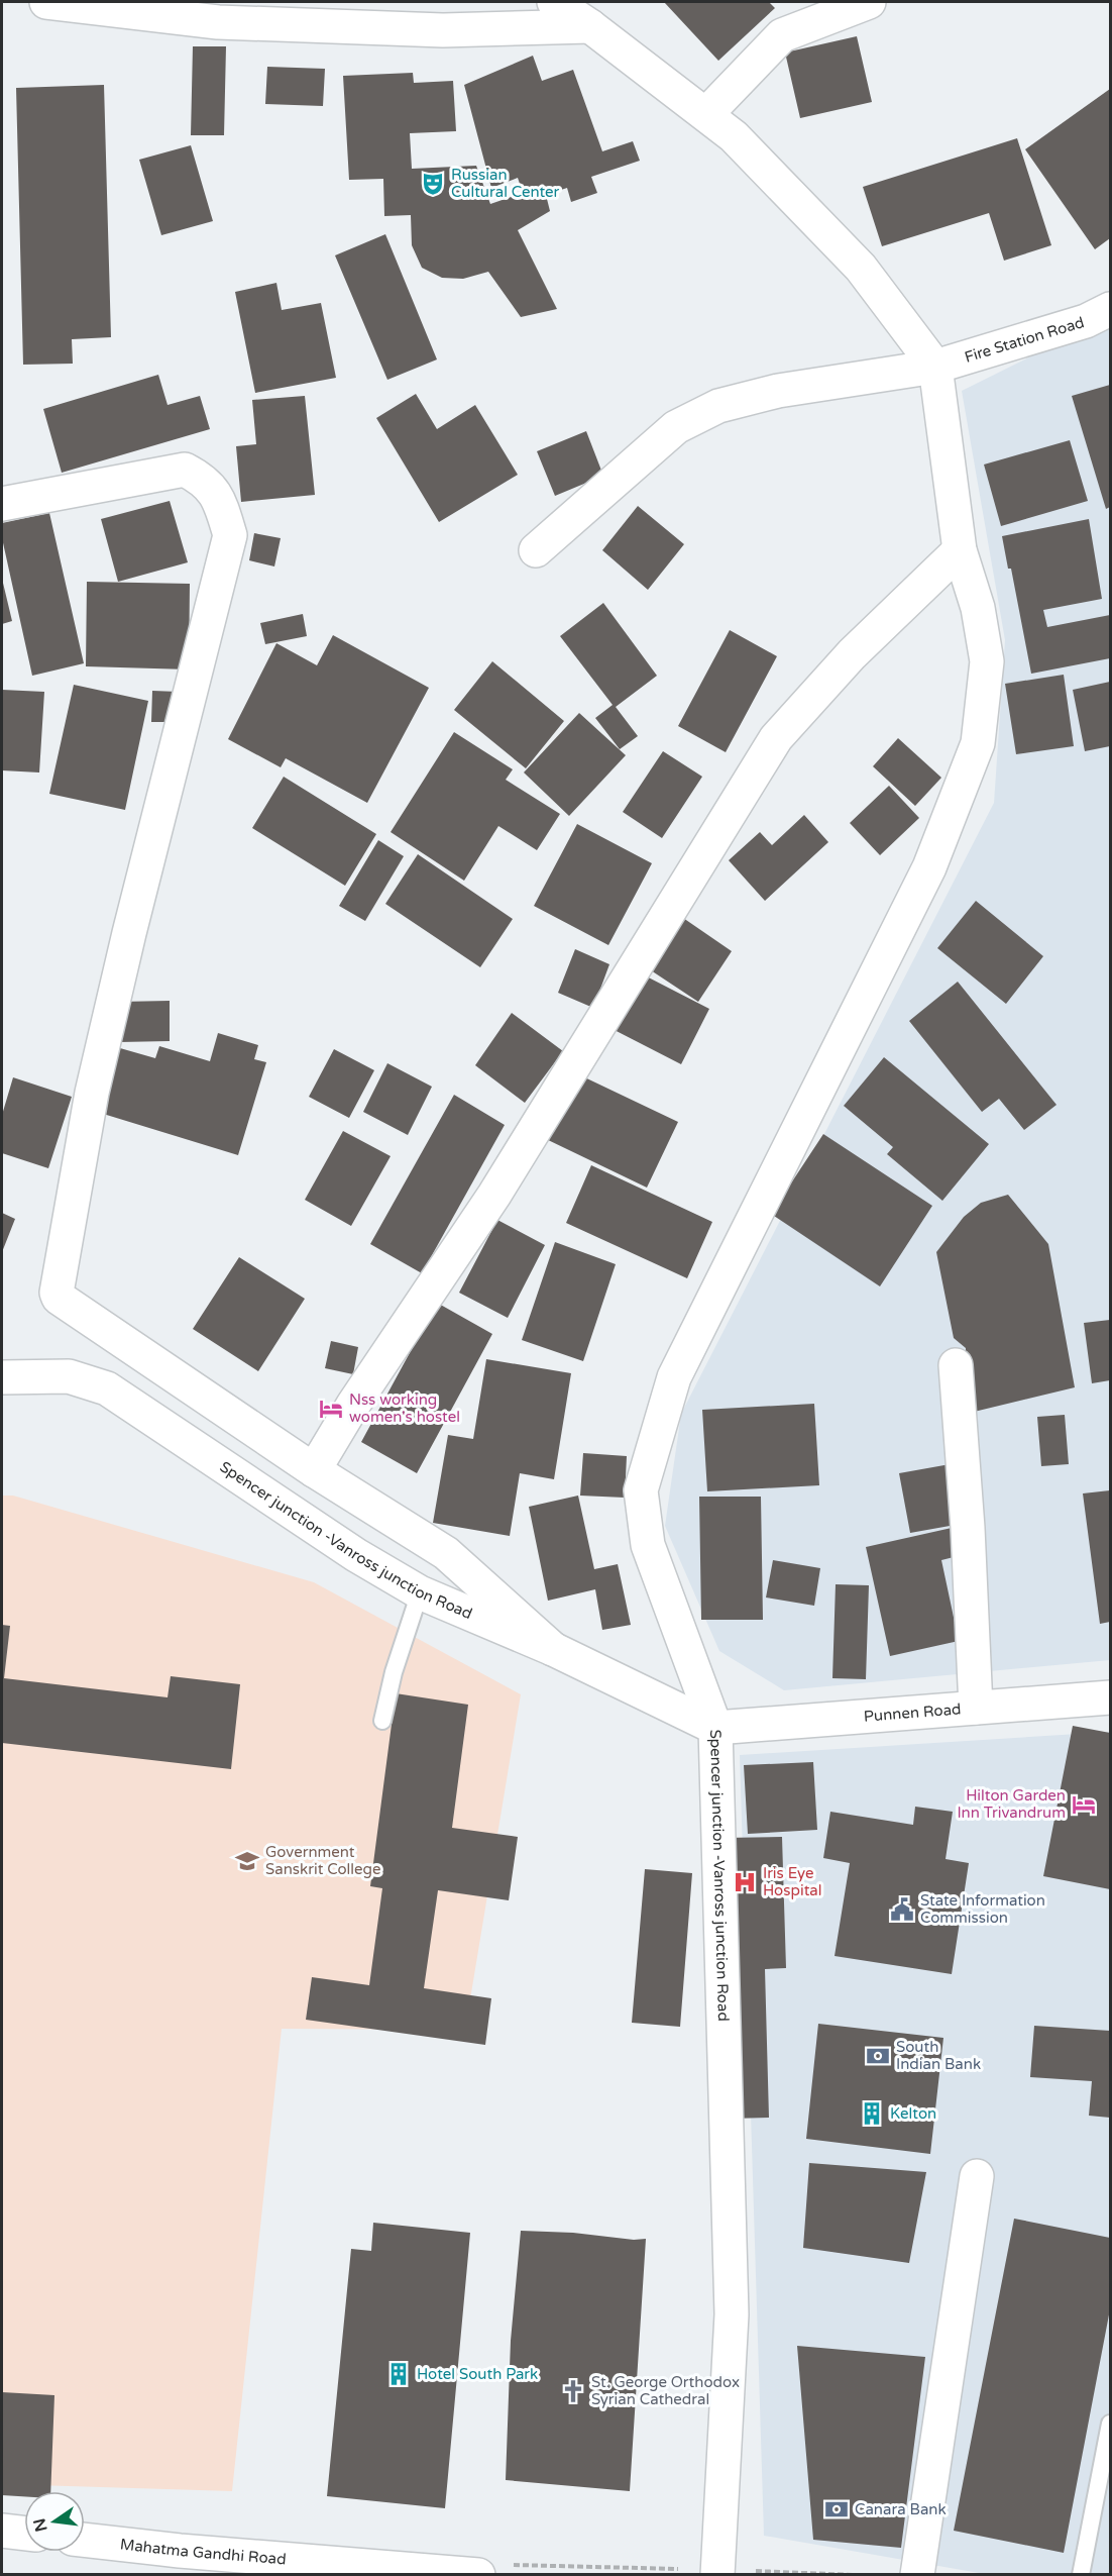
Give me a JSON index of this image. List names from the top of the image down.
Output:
{
  "streets": {
    "street": [
      "Fire Station Road",
      "Spencer junction -Vanross junction Road",
      "Punnen Road",
      "Mahatma Gandhi Road"
    ]
  },
  "crossings": [
    ["Spencer junction -Vanross junction Road", "Punnen Road"]
  ],
  "places": {
    "theatre": ["Russian Cultural Center"],
    "hotel": ["Nss working women's hostel", "Hilton Garden Inn Trivandrum"],
    "school or university": ["Government Sanskrit College"],
    "hospital": ["Iris Eye Hospital"],
    "public building": ["State Information Commission"],
    "bank": ["South Indian Bank", "Canara Bank"],
    "building": ["Kelton", "Hotel South Park"],
    "church": ["St. George Orthodox Syrian Cathedral"]
  },
  "north": "left"
}
